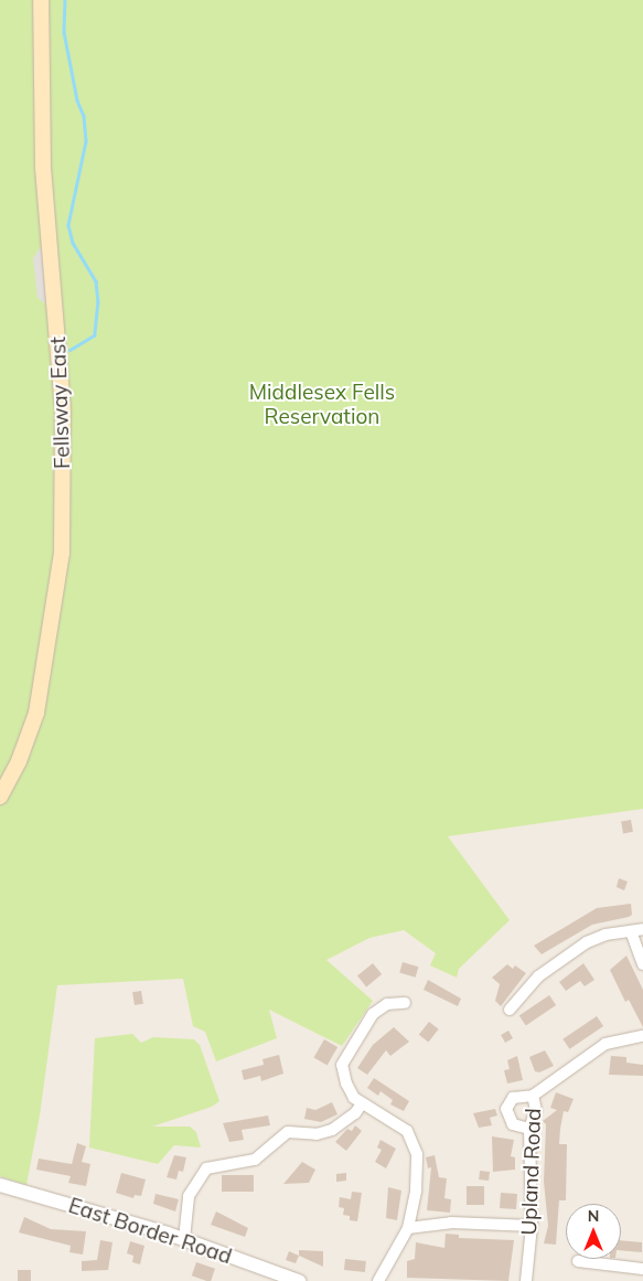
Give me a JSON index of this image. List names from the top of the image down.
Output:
{
  "streets": {
    "main road": ["Fellsway East"],
    "street": ["Upland Road", "East Border Road"]
  },
  "parks": ["Middlesex Fells Reservation"],
  "north": "top"
}
